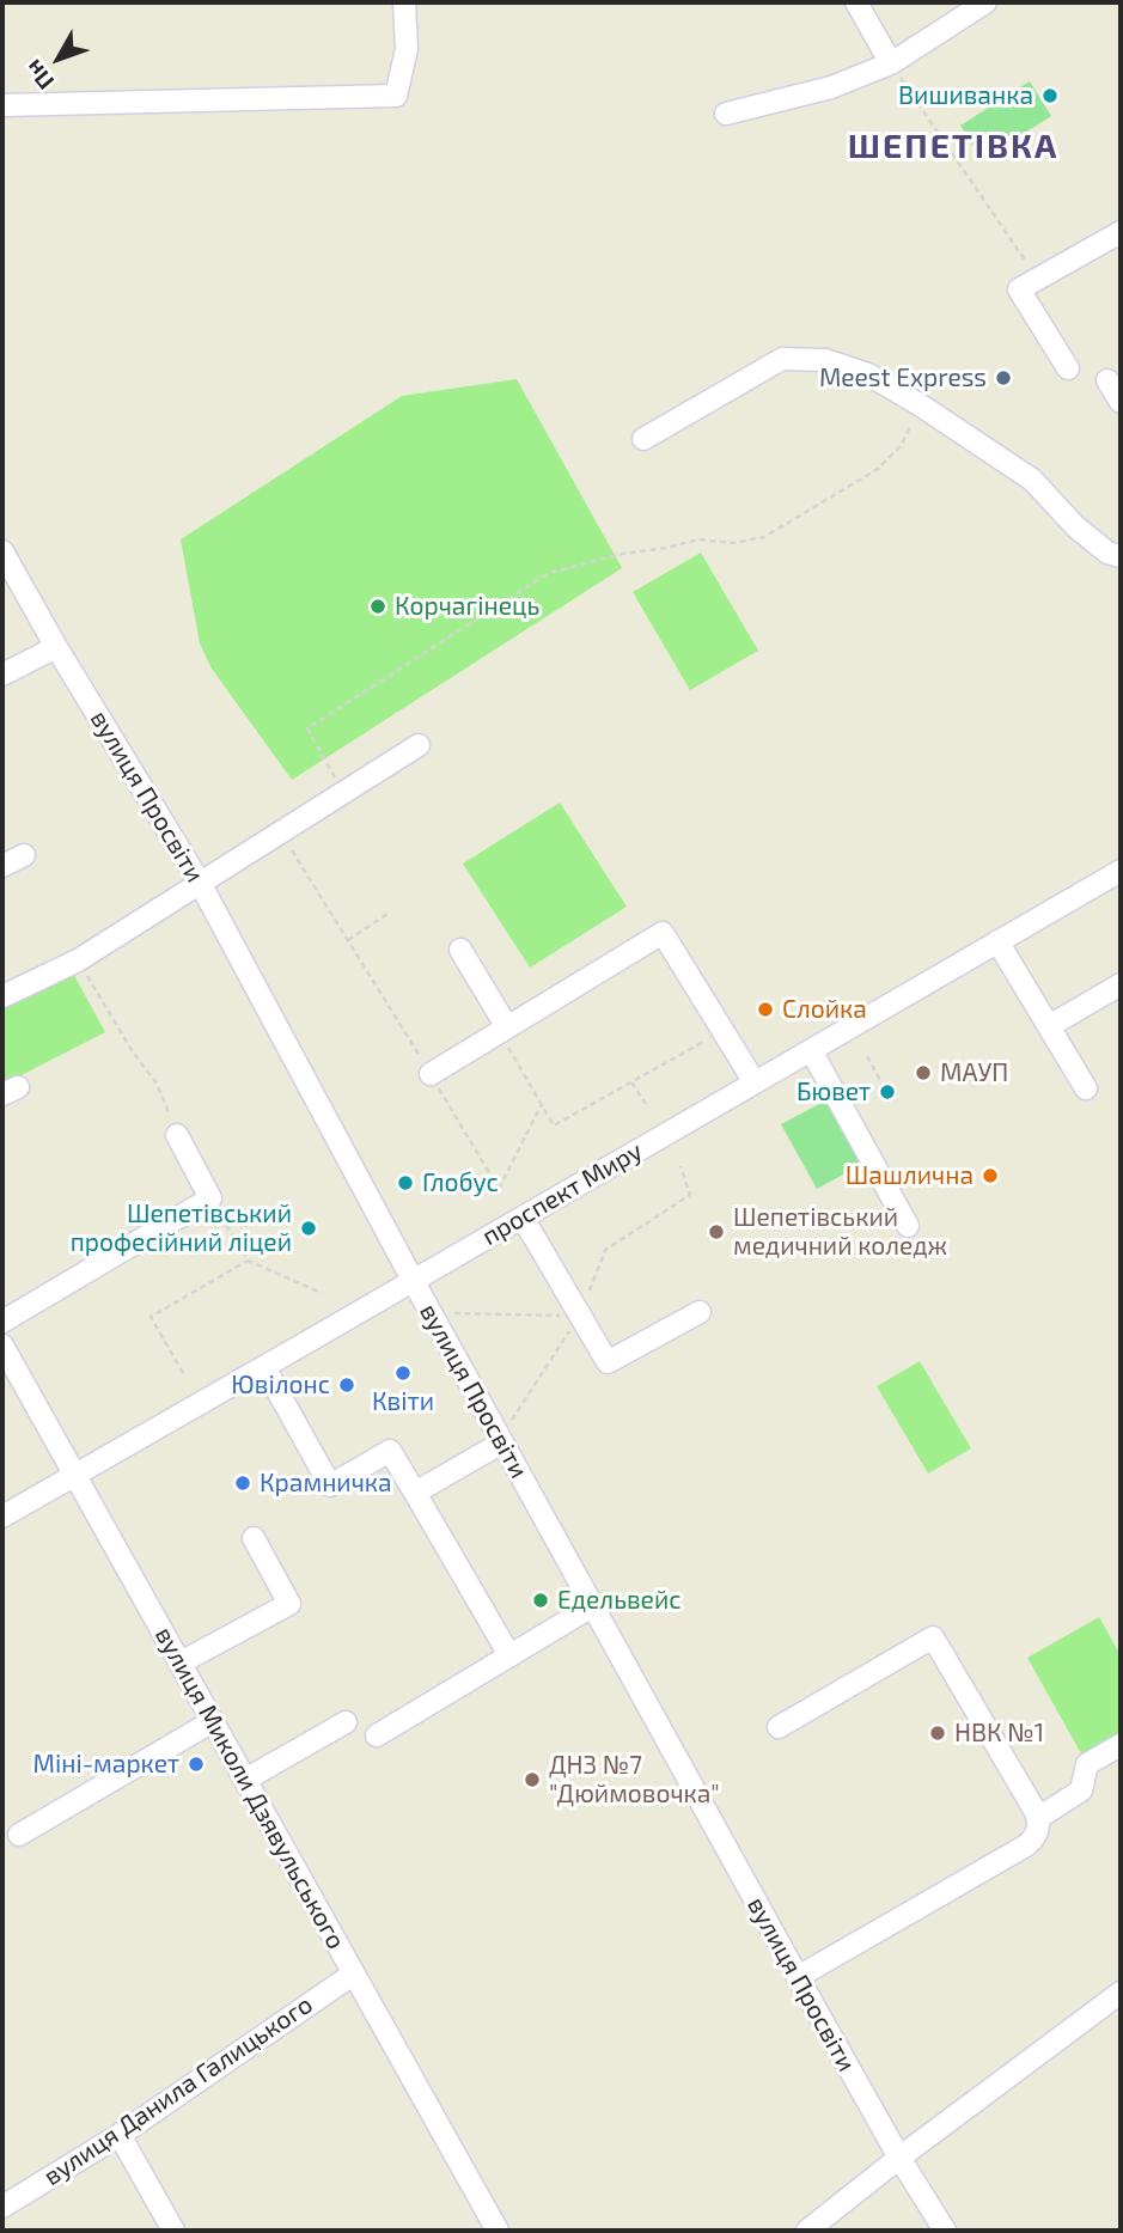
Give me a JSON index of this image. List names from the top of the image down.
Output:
{
  "streets": {
    "street": [
      "вулиця Просвіти",
      "проспект Миру",
      "вулиця Миколи Дзявульського",
      "вулиця Данила Галицького"
    ]
  },
  "crossings": [
    ["вулиця Просвіти", "проспект Миру"],
    ["проспект Миру", "вулиця Миколи Дзявульського"],
    ["вулиця Миколи Дзявульського", "вулиця Данила Галицького"]
  ],
  "districts": ["ШЕПЕТІВКА"],
  "places": [
    "Вишиванка",
    "Meest Express",
    "Корчагінець",
    "Слойка",
    "МАУП",
    "Бювет",
    "Шашлична",
    "Глобус",
    "Шепетівський професійний ліцей",
    "Шепетівський медичний коледж",
    "Квіти",
    "Ювілонс",
    "Крамничка",
    "Едельвейс",
    "НВК №1",
    "Міні-маркет",
    "ДНЗ №7 \"Дюймовочка\""
  ],
  "north": "bottom left"
}
